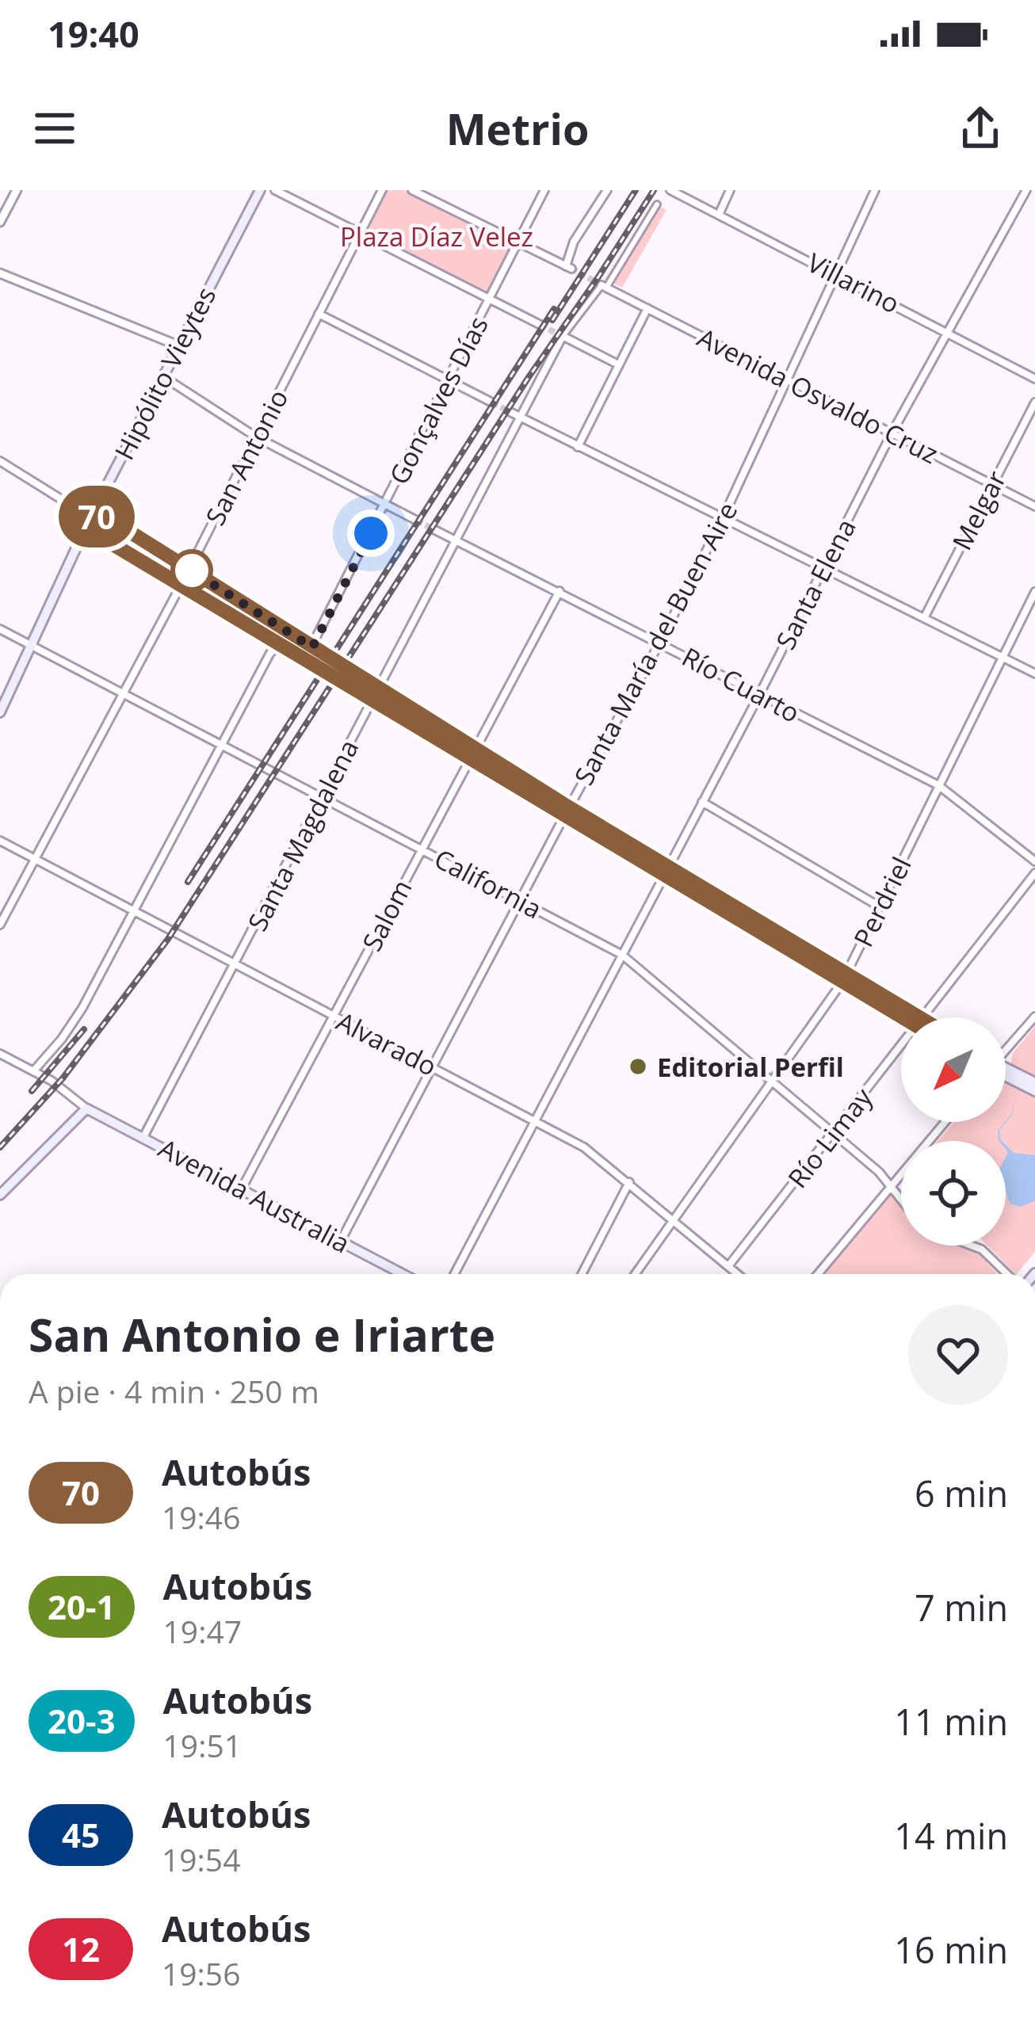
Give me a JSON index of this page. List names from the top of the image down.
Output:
{
  "streets": {
    "main road": ["Hipólito Vieytes", "Avenida Australia"],
    "street": [
      "Villarino",
      "Avenida Osvaldo Cruz",
      "Gonçalves Días",
      "San Antonio",
      "Melgar",
      "Santa Elena",
      "Santa María del Buen Aire",
      "Río Cuarto",
      "Santa Magdalena",
      "California",
      "Perdriel",
      "Salom",
      "Alvarado",
      "Río Limay"
    ]
  },
  "crossings": [
    ["Villarino", "Santa Elena"],
    ["Villarino", "Santa María del Buen Aire"],
    ["Hipólito Vieytes", "California"],
    ["Avenida Osvaldo Cruz", "Melgar"],
    ["Avenida Osvaldo Cruz", "Santa Elena"],
    ["Avenida Osvaldo Cruz", "Santa María del Buen Aire"],
    ["Avenida Osvaldo Cruz", "Santa Magdalena"],
    ["San Antonio", "California"],
    ["San Antonio", "Alvarado"],
    ["Santa Elena", "Río Cuarto"],
    ["Santa Elena", "California"],
    ["Santa Elena", "Alvarado"],
    ["Santa María del Buen Aire", "Río Cuarto"],
    ["Santa María del Buen Aire", "California"],
    ["Santa María del Buen Aire", "Alvarado"],
    ["Santa María del Buen Aire", "Avenida Australia"],
    ["Río Cuarto", "Santa Magdalena"],
    ["Río Cuarto", "Perdriel"],
    ["Río Cuarto", "Salom"],
    ["Santa Magdalena", "California"],
    ["Santa Magdalena", "Alvarado"],
    ["Santa Magdalena", "Avenida Australia"],
    ["California", "Perdriel"],
    ["California", "Salom"],
    ["California", "Río Limay"],
    ["Perdriel", "Alvarado"],
    ["Salom", "Alvarado"],
    ["Salom", "Avenida Australia"],
    ["Alvarado", "Río Limay"]
  ],
  "parks": ["Plaza Díaz Velez"],
  "places": ["Editorial Perfil"],
  "lines": ["bus line 70"],
  "north": "bottom left",
  "page": {
    "status": "19:40",
    "header": "Metrio",
    "on_map": "70",
    "heading": ["San Antonio e Iriarte", "A pie · 4 min · 250 m"],
    "list": [
      {
        "mark": "70",
        "name": "Autobús",
        "note": "19:46",
        "value": "6 min"
      },
      {
        "mark": "20-1",
        "name": "Autobús",
        "note": "19:47",
        "value": "7 min"
      },
      {
        "mark": "20-3",
        "name": "Autobús",
        "note": "19:51",
        "value": "11 min"
      },
      {
        "mark": "45",
        "name": "Autobús",
        "note": "19:54",
        "value": "14 min"
      },
      {
        "mark": "12",
        "name": "Autobús",
        "note": "19:56",
        "value": "16 min"
      }
    ]
  }
}
